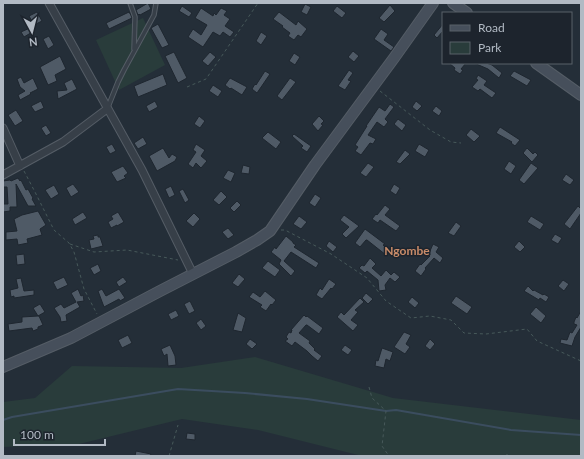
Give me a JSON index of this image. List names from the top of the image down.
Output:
{
  "districts": ["Ngombe"],
  "legend": ["Road", "Park"],
  "scale_bar": "100 m",
  "north": "bottom"
}
